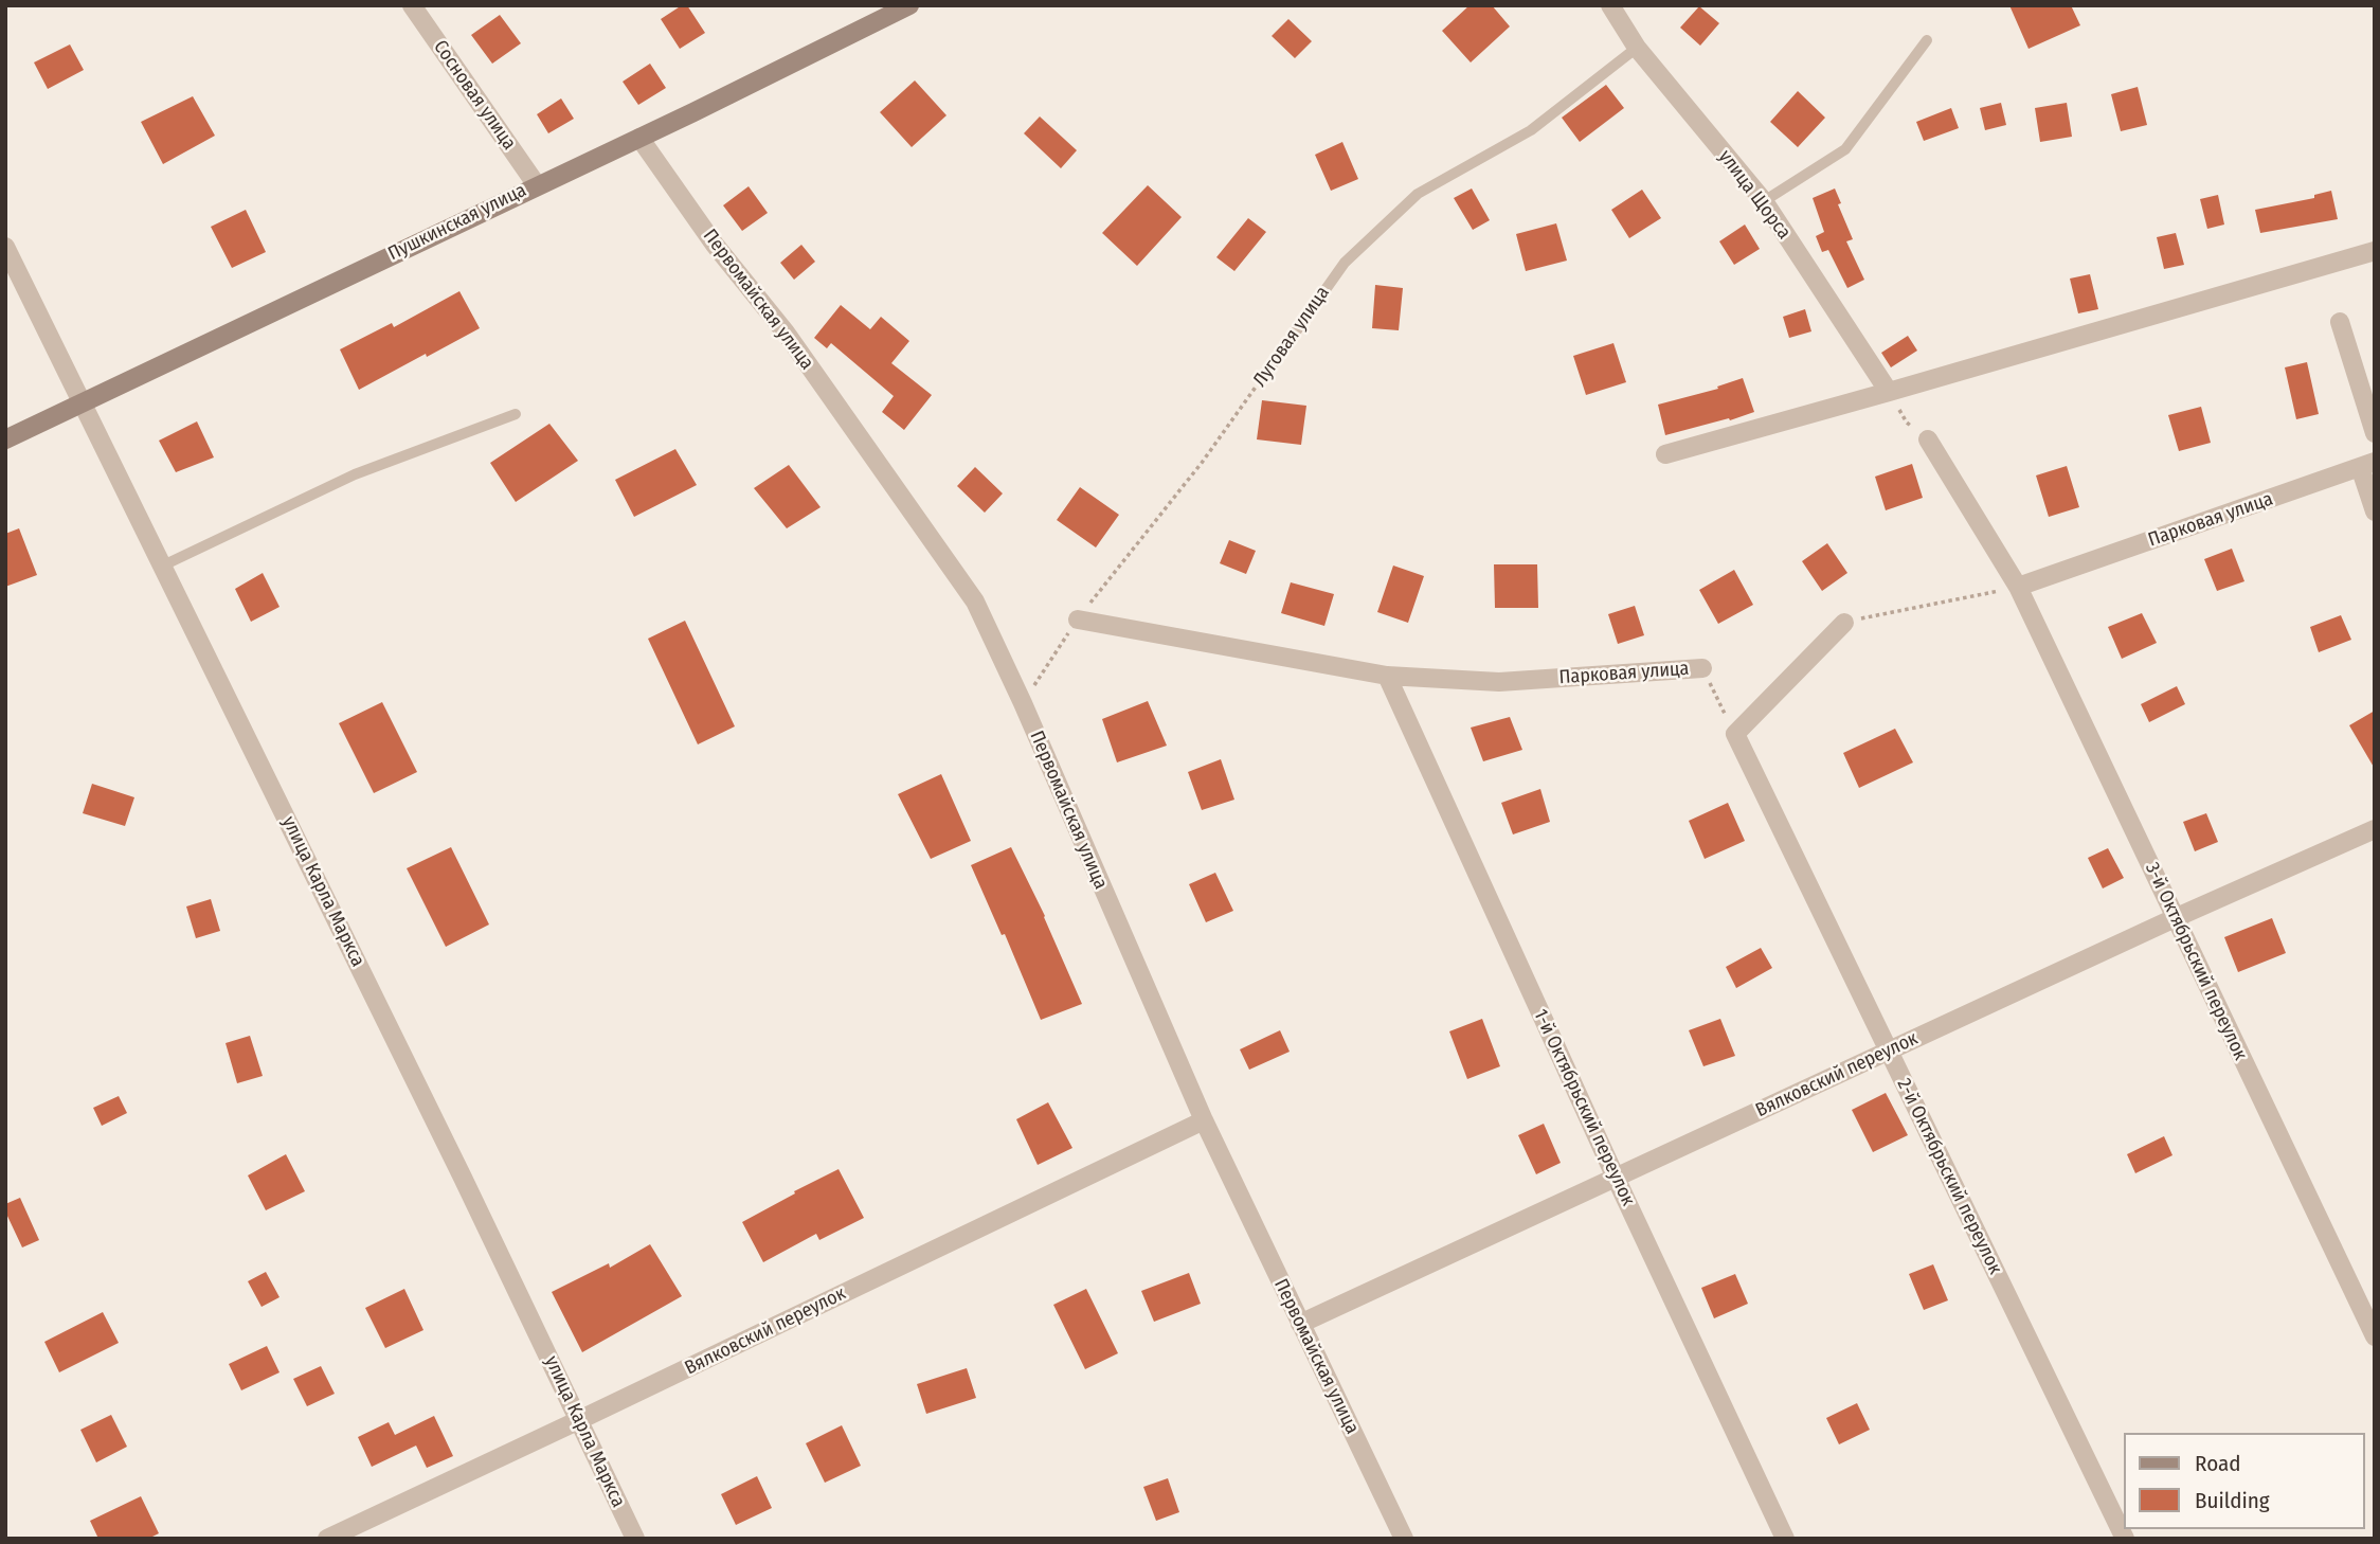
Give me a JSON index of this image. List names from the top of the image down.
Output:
{
  "streets": {
    "street": [
      "Сосновая улица",
      "улица Щорса",
      "Пушкинская улица",
      "Первомайская улица",
      "Парковая улица",
      "улица Карла Маркса",
      "3-й Октябрьский переулок",
      "Вялковский переулок",
      "1-й Октябрьский переулок",
      "2-й Октябрьский переулок"
    ],
    "lane": ["Луговая улица"]
  },
  "crossings": [
    ["Сосновая улица", "Пушкинская улица"],
    ["улица Щорса", "Луговая улица"],
    ["Пушкинская улица", "Первомайская улица"],
    ["Пушкинская улица", "улица Карла Маркса"],
    ["Первомайская улица", "Луговая улица"],
    ["Первомайская улица", "Вялковский переулок"],
    ["Луговая улица", "Парковая улица"],
    ["Парковая улица", "3-й Октябрьский переулок"],
    ["Парковая улица", "1-й Октябрьский переулок"],
    ["Парковая улица", "2-й Октябрьский переулок"],
    ["улица Карла Маркса", "Вялковский переулок"],
    ["3-й Октябрьский переулок", "Вялковский переулок"],
    ["Вялковский переулок", "1-й Октябрьский переулок"],
    ["Вялковский переулок", "2-й Октябрьский переулок"]
  ],
  "legend": ["Road", "Building"]
}
